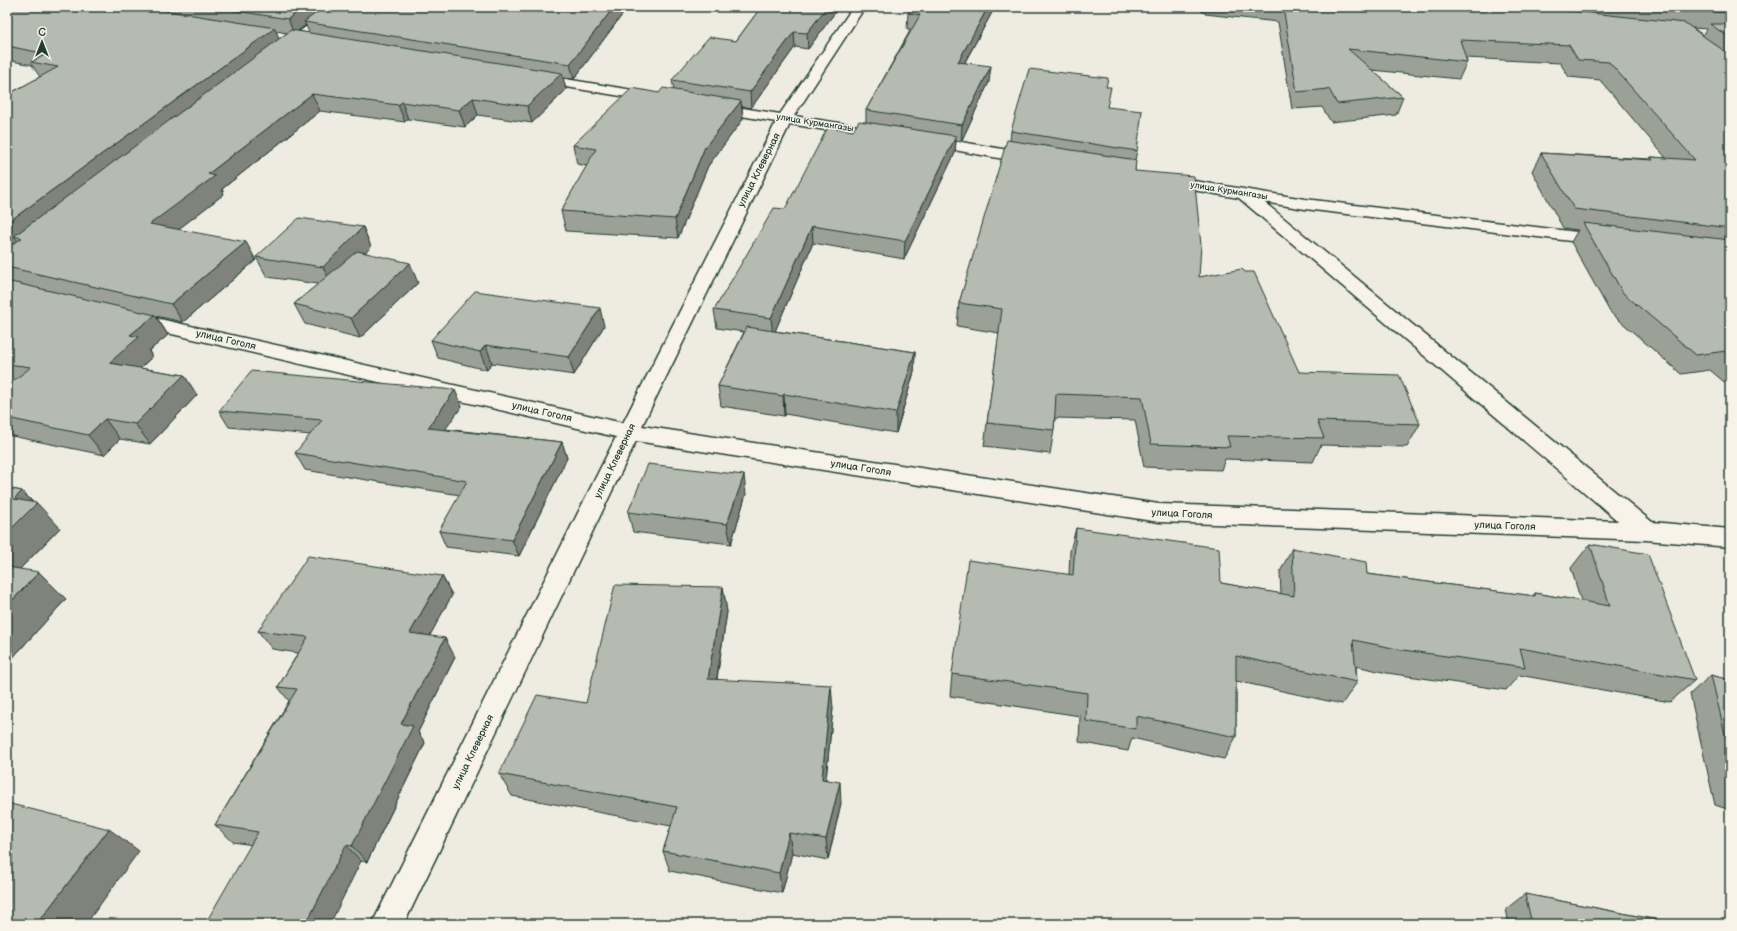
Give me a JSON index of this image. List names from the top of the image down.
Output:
{
  "streets": {
    "street": ["улица Курмангазы", "улица Клеверная", "улица Гоголя"]
  },
  "crossings": [
    ["улица Курмангазы", "улица Клеверная"],
    ["улица Клеверная", "улица Гоголя"]
  ],
  "north": "top"
}
